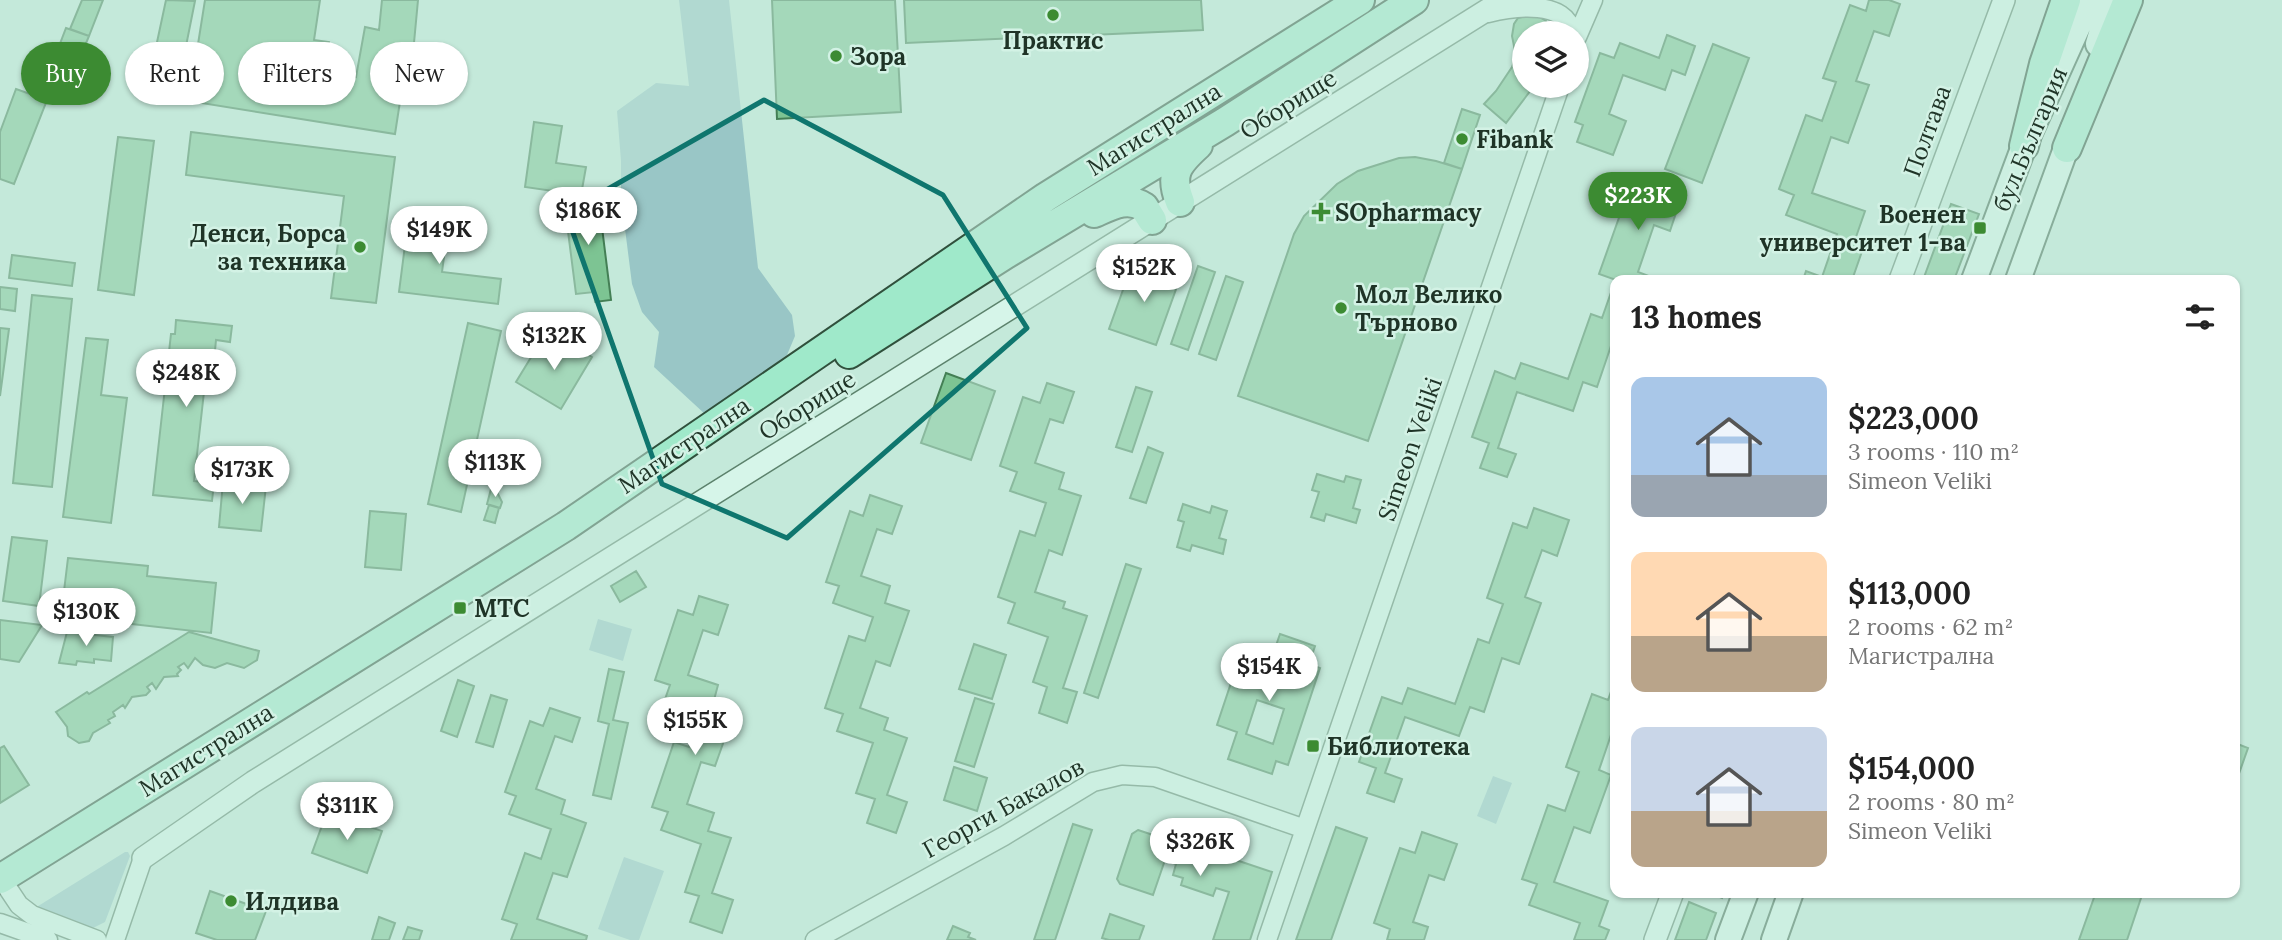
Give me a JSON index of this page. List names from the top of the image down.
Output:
{
  "streets": {
    "main road": ["Магистрална", "бул.България"],
    "street": [
      "Оборище",
      "Полтава",
      "Simeon Veliki",
      "Георги Бакалов"
    ]
  },
  "crossings": [
    ["Simeon Veliki", "Георги Бакалов"]
  ],
  "places": {
    "other": [
      "Практис",
      "Зора",
      "Fibank",
      "Денси, Борса за техника",
      "Мол Велико Търново",
      "Илдива"
    ],
    "health": ["SOpharmacy"],
    "transit": ["Военен университет 1-ва", "МТС", "Библиотека"]
  },
  "page": {
    "chip": [
      "Buy",
      "Rent",
      "Filters",
      "New"
    ],
    "price": [
      "$223K",
      "$186K",
      "$149K",
      "$152K",
      "$132K",
      "$248K",
      "$113K",
      "$173K",
      "$130K",
      "$154K",
      "$155K",
      "$311K",
      "$326K"
    ],
    "heading": "13 homes",
    "list": [
      {
        "name": "$223,000",
        "note": "3 rooms · 110 m² · Simeon Veliki"
      },
      {
        "name": "$113,000",
        "note": "2 rooms · 62 m² · Магистрална"
      },
      {
        "name": "$154,000",
        "note": "2 rooms · 80 m² · Simeon Veliki"
      }
    ]
  }
}
